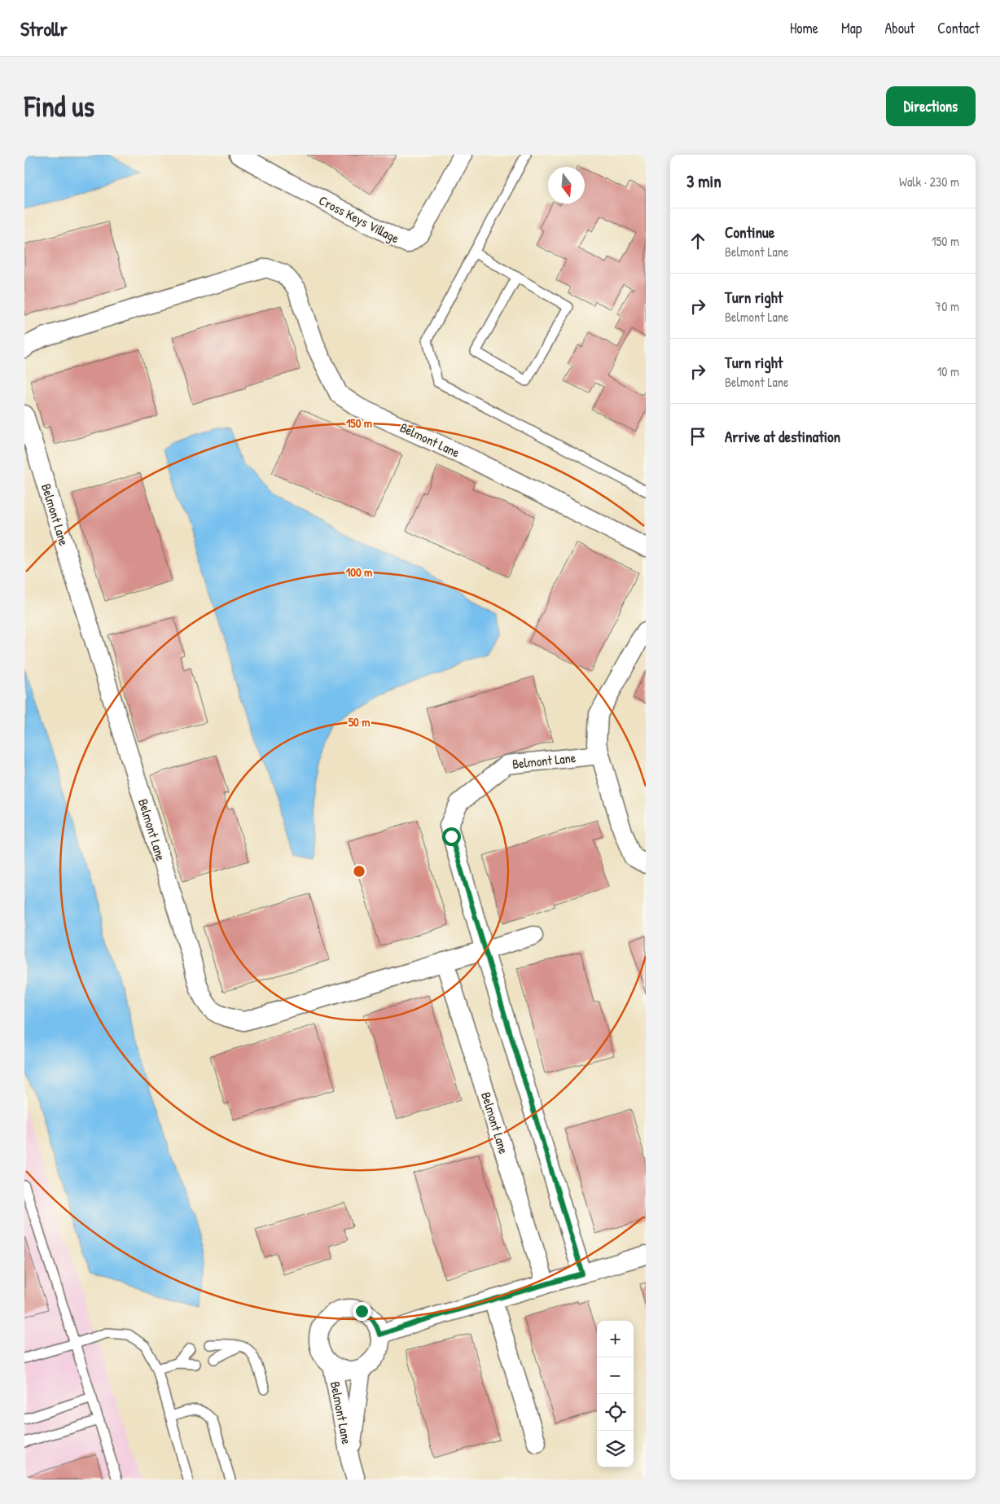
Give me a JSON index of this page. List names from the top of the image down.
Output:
{
  "streets": {
    "street": ["Cross Keys Village", "Belmont Lane"]
  },
  "north": "bottom",
  "page": {
    "header": "Strollr",
    "nav": [
      "Home",
      "Map",
      "About",
      "Contact"
    ],
    "buttons": "Directions",
    "title": "Find us",
    "heading": ["3 min", "Walk · 230 m"],
    "list": [
      ["Continue", "Belmont Lane", "150 m"],
      ["Turn right", "Belmont Lane", "70 m"],
      ["Turn right", "Belmont Lane", "10 m"],
      "Arrive at destination"
    ],
    "map_buttons": ["+", "−"]
  },
  "rings": ["150 m", "100 m", "50 m"]
}
